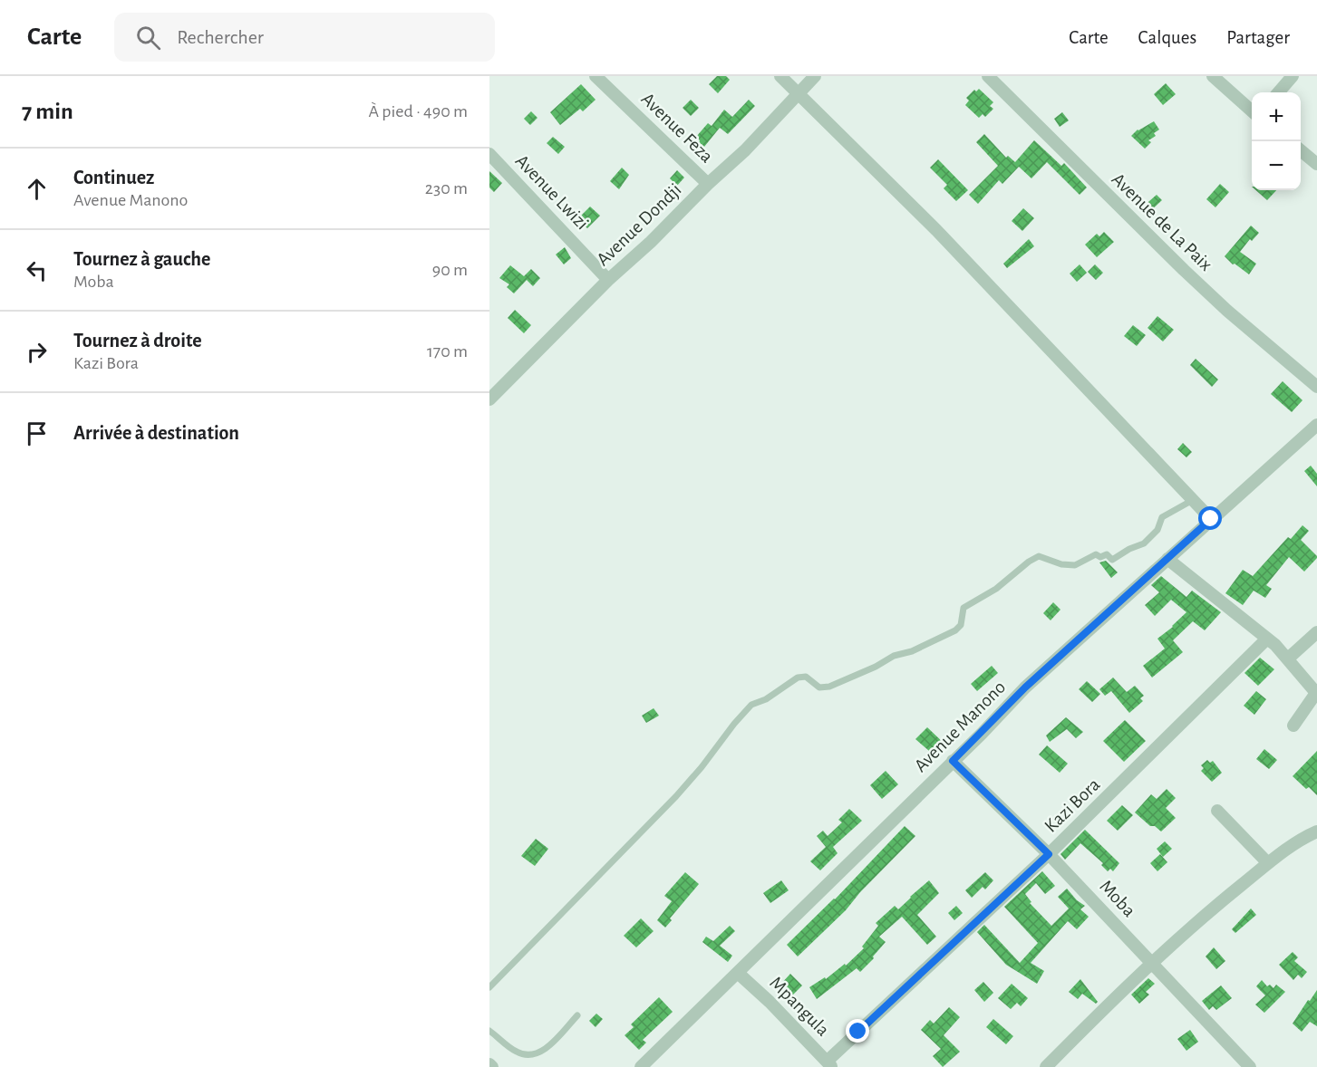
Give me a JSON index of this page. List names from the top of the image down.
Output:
{
  "streets": {
    "street": [
      "Avenue Feza",
      "Avenue Lwizi",
      "Avenue de La Paix",
      "Avenue Dondji",
      "Avenue Manono",
      "Kazi Bora",
      "Moba",
      "Mpangula"
    ]
  },
  "crossings": [
    ["Avenue Feza", "Avenue Dondji"],
    ["Avenue Lwizi", "Avenue Dondji"],
    ["Avenue Manono", "Moba"],
    ["Avenue Manono", "Mpangula"],
    ["Kazi Bora", "Moba"],
    ["Kazi Bora", "Mpangula"]
  ],
  "page": {
    "header": "Carte",
    "search": "Rechercher",
    "nav": ["Carte", "Calques", "Partager"],
    "heading": ["7 min", "À pied · 490 m"],
    "map_buttons": ["+", "−"],
    "list": [
      ["Continuez", "Avenue Manono", "230 m"],
      ["Tournez à gauche", "Moba", "90 m"],
      ["Tournez à droite", "Kazi Bora", "170 m"],
      "Arrivée à destination"
    ]
  }
}
